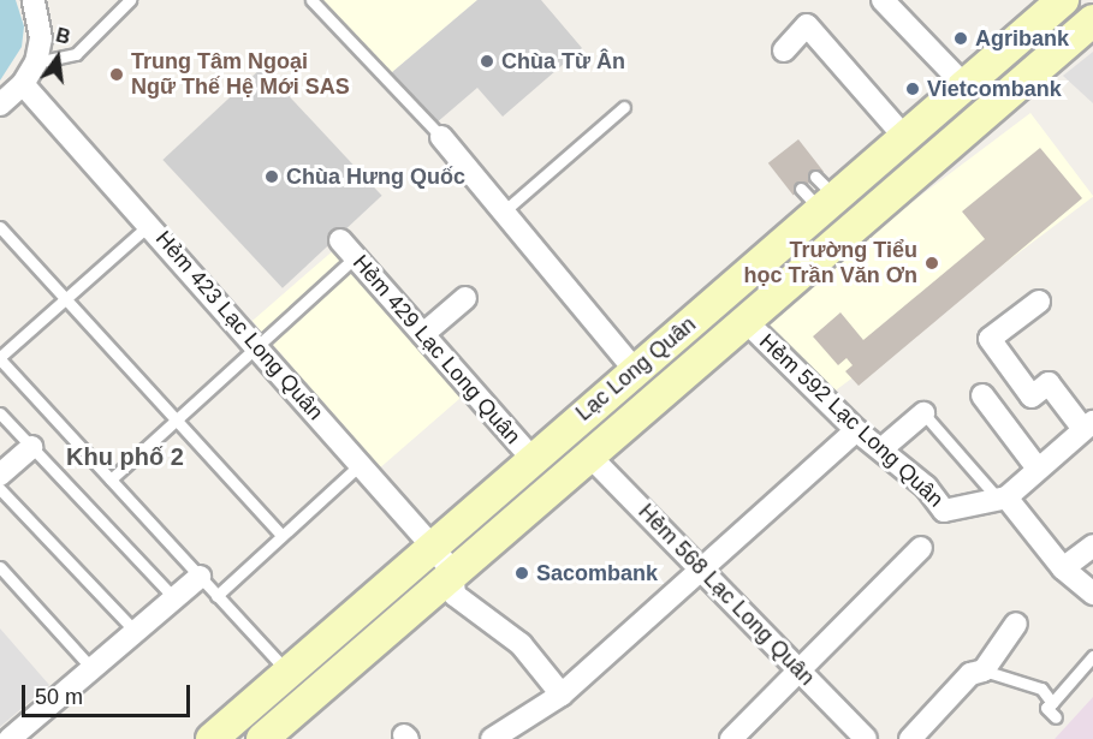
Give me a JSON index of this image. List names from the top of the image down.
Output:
{
  "streets": {
    "main road": ["Lạc Long Quân"],
    "street": [
      "Hẻm 423 Lạc Long Quân",
      "Hẻm 429 Lạc Long Quân",
      "Hẻm 592 Lạc Long Quân",
      "Hẻm 568 Lạc Long Quân"
    ]
  },
  "crossings": [
    ["Hẻm 423 Lạc Long Quân", "Lạc Long Quân"],
    ["Hẻm 429 Lạc Long Quân", "Lạc Long Quân"],
    ["Lạc Long Quân", "Hẻm 592 Lạc Long Quân"],
    ["Lạc Long Quân", "Hẻm 568 Lạc Long Quân"]
  ],
  "districts": ["Khu phố 2"],
  "places": [
    "Agribank",
    "Chùa Từ Ân",
    "Trung Tâm Ngoại Ngữ Thế Hệ Mới SAS",
    "Vietcombank",
    "Chùa Hưng Quốc",
    "Trường Tiểu học Trần Văn Ơn",
    "Sacombank"
  ],
  "scale_bar": "50 m",
  "north": "top"
}
